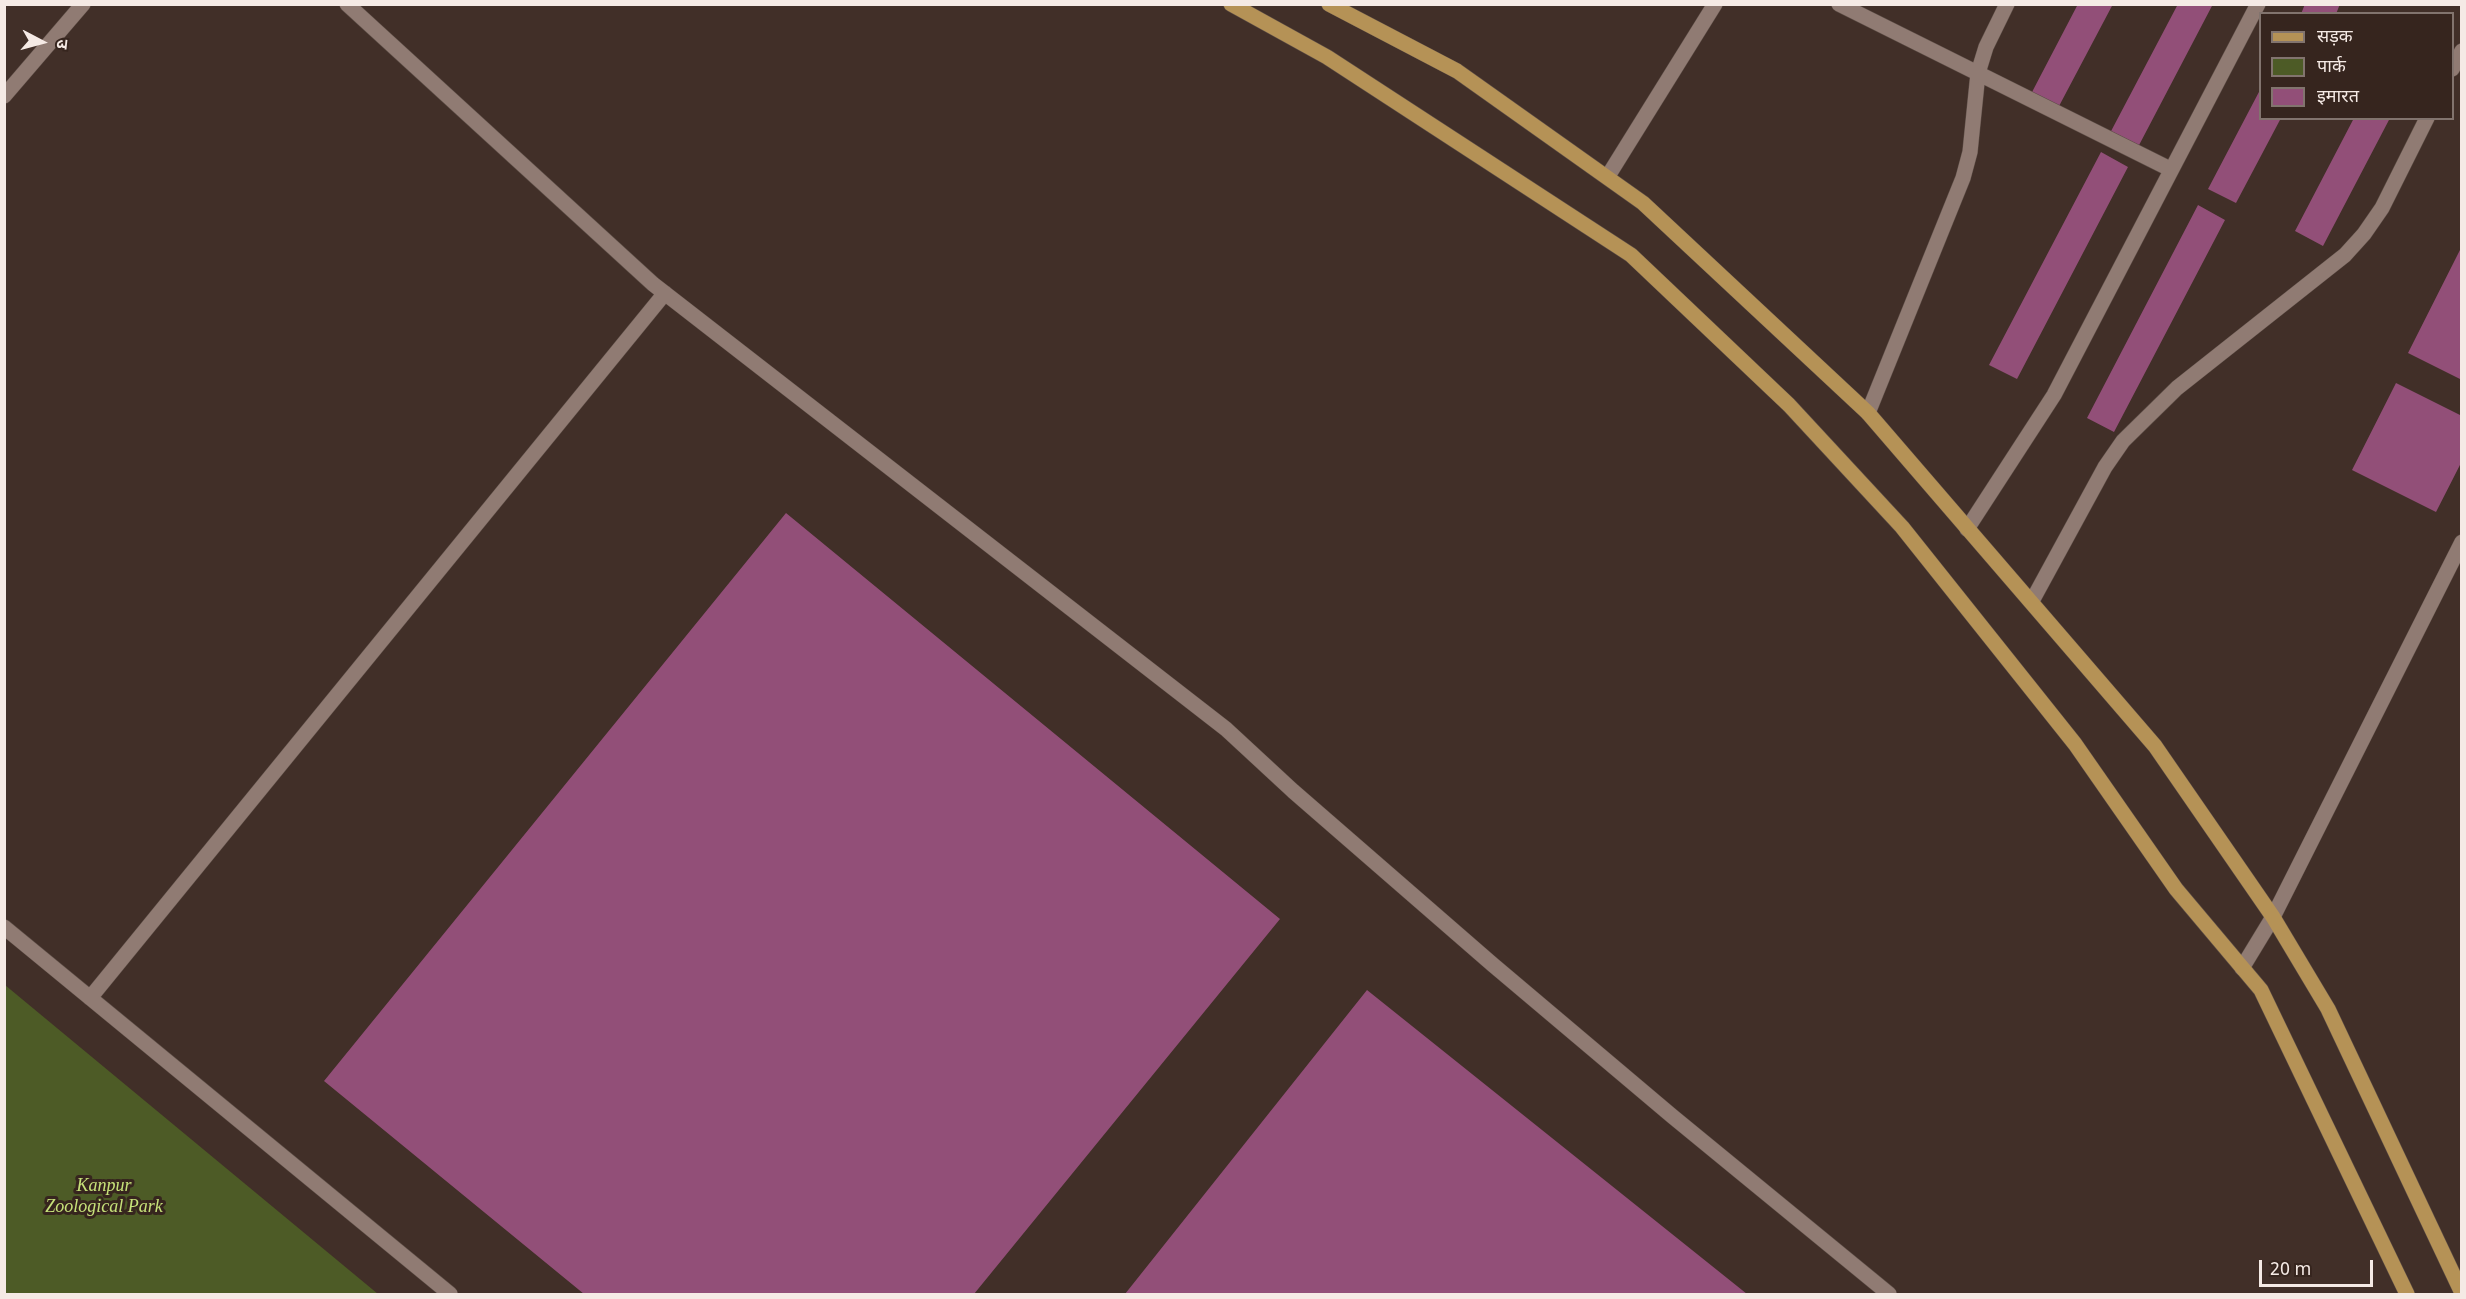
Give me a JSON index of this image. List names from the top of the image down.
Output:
{
  "parks": ["Kanpur Zoological Park"],
  "legend": ["सड़क", "पार्क", "इमारत"],
  "scale_bar": "20 m",
  "north": "right"
}
